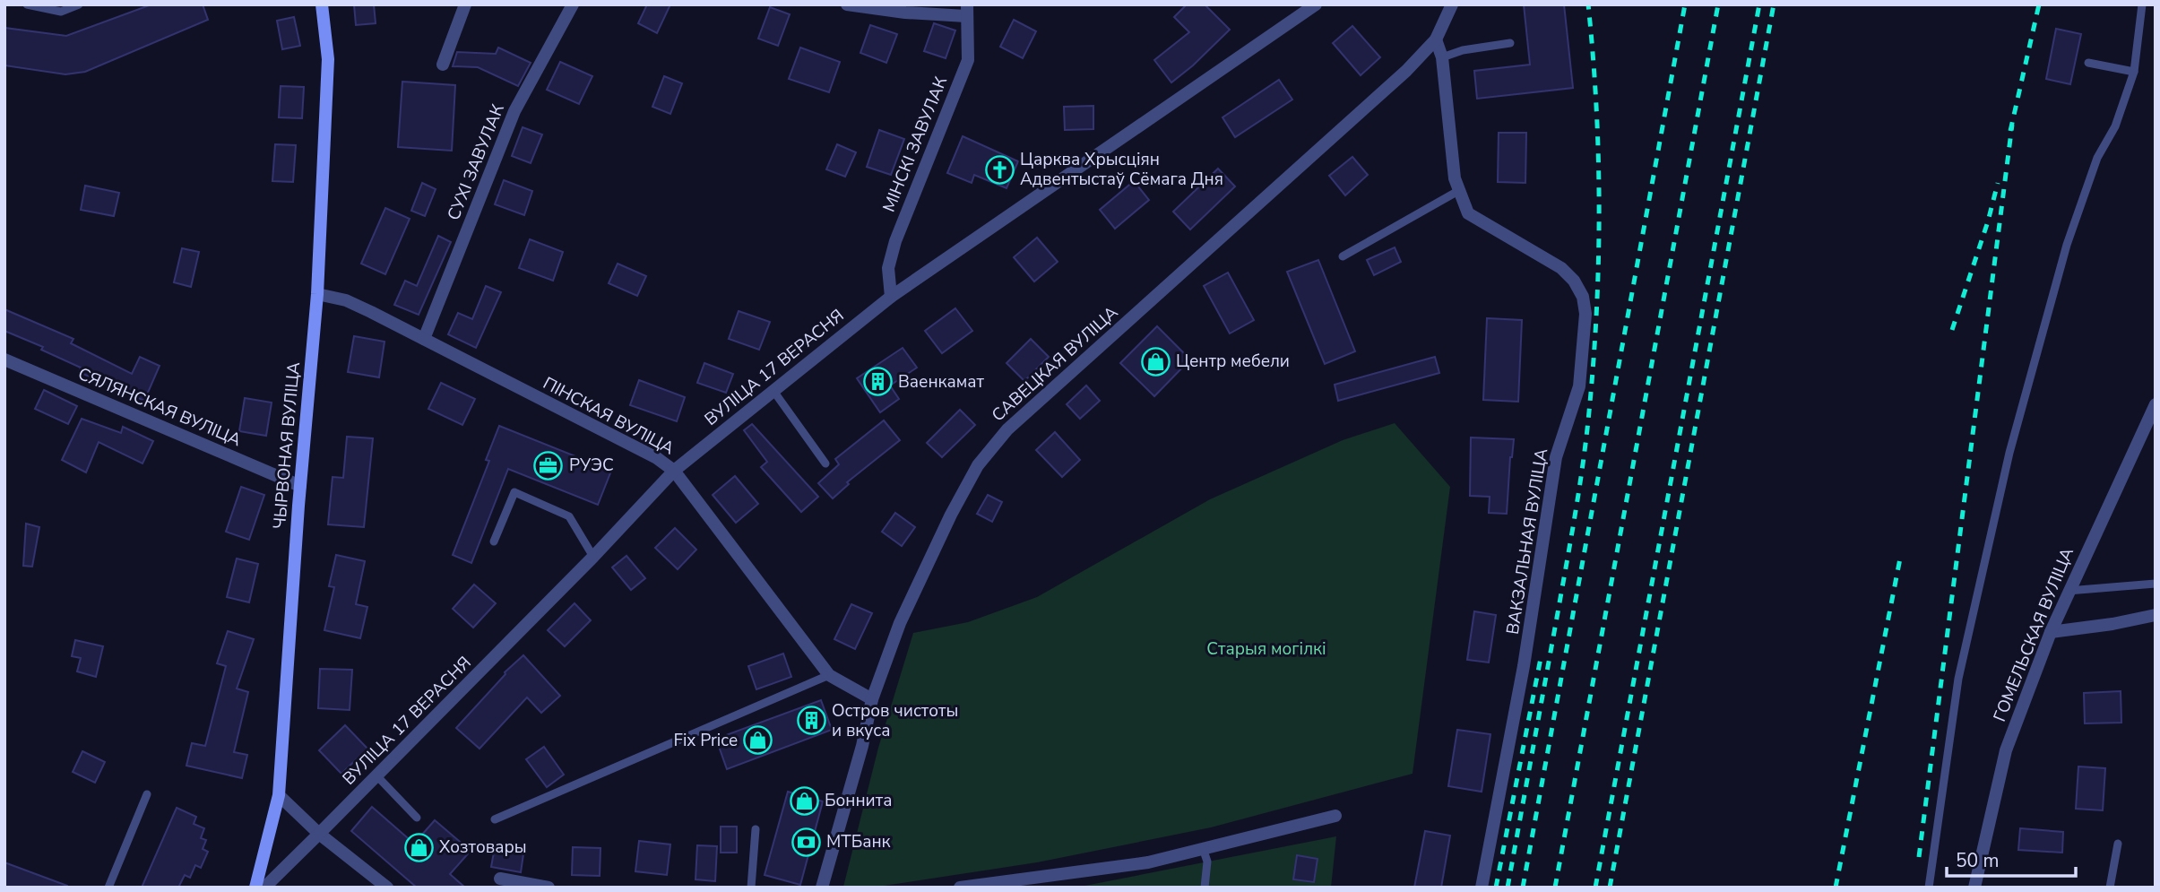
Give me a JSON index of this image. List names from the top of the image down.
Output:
{
  "streets": {
    "main road": ["ЧЫРВОНАЯ ВУЛІЦА"],
    "street": [
      "МІНСКІ ЗАВУЛАК",
      "СУХІ ЗАВУЛАК",
      "САВЕЦКАЯ ВУЛІЦА",
      "ВУЛІЦА 17 ВЕРАСНЯ",
      "СЯЛЯНСКАЯ ВУЛІЦА",
      "ПІНСКАЯ ВУЛІЦА",
      "ВАКЗАЛЬНАЯ ВУЛІЦА",
      "ГОМЕЛЬСКАЯ ВУЛІЦА"
    ]
  },
  "crossings": [
    ["МІНСКІ ЗАВУЛАК", "ВУЛІЦА 17 ВЕРАСНЯ"],
    ["СУХІ ЗАВУЛАК", "ПІНСКАЯ ВУЛІЦА"],
    ["САВЕЦКАЯ ВУЛІЦА", "ПІНСКАЯ ВУЛІЦА"],
    ["САВЕЦКАЯ ВУЛІЦА", "ВАКЗАЛЬНАЯ ВУЛІЦА"],
    ["ВУЛІЦА 17 ВЕРАСНЯ", "ПІНСКАЯ ВУЛІЦА"],
    ["СЯЛЯНСКАЯ ВУЛІЦА", "ЧЫРВОНАЯ ВУЛІЦА"],
    ["ПІНСКАЯ ВУЛІЦА", "ЧЫРВОНАЯ ВУЛІЦА"]
  ],
  "parks": ["Старыя могілкі"],
  "places": {
    "church": ["Царква Хрысціян Адвентыстаў Сёмага Дня"],
    "shop": [
      "Центр мебели",
      "Fix Price",
      "Боннита",
      "Хозтовары"
    ],
    "building": ["Ваенкамат", "Остров чистоты и вкуса"],
    "office": ["РУЭС"],
    "bank": ["МТБанк"]
  },
  "scale_bar": "50 m"
}
